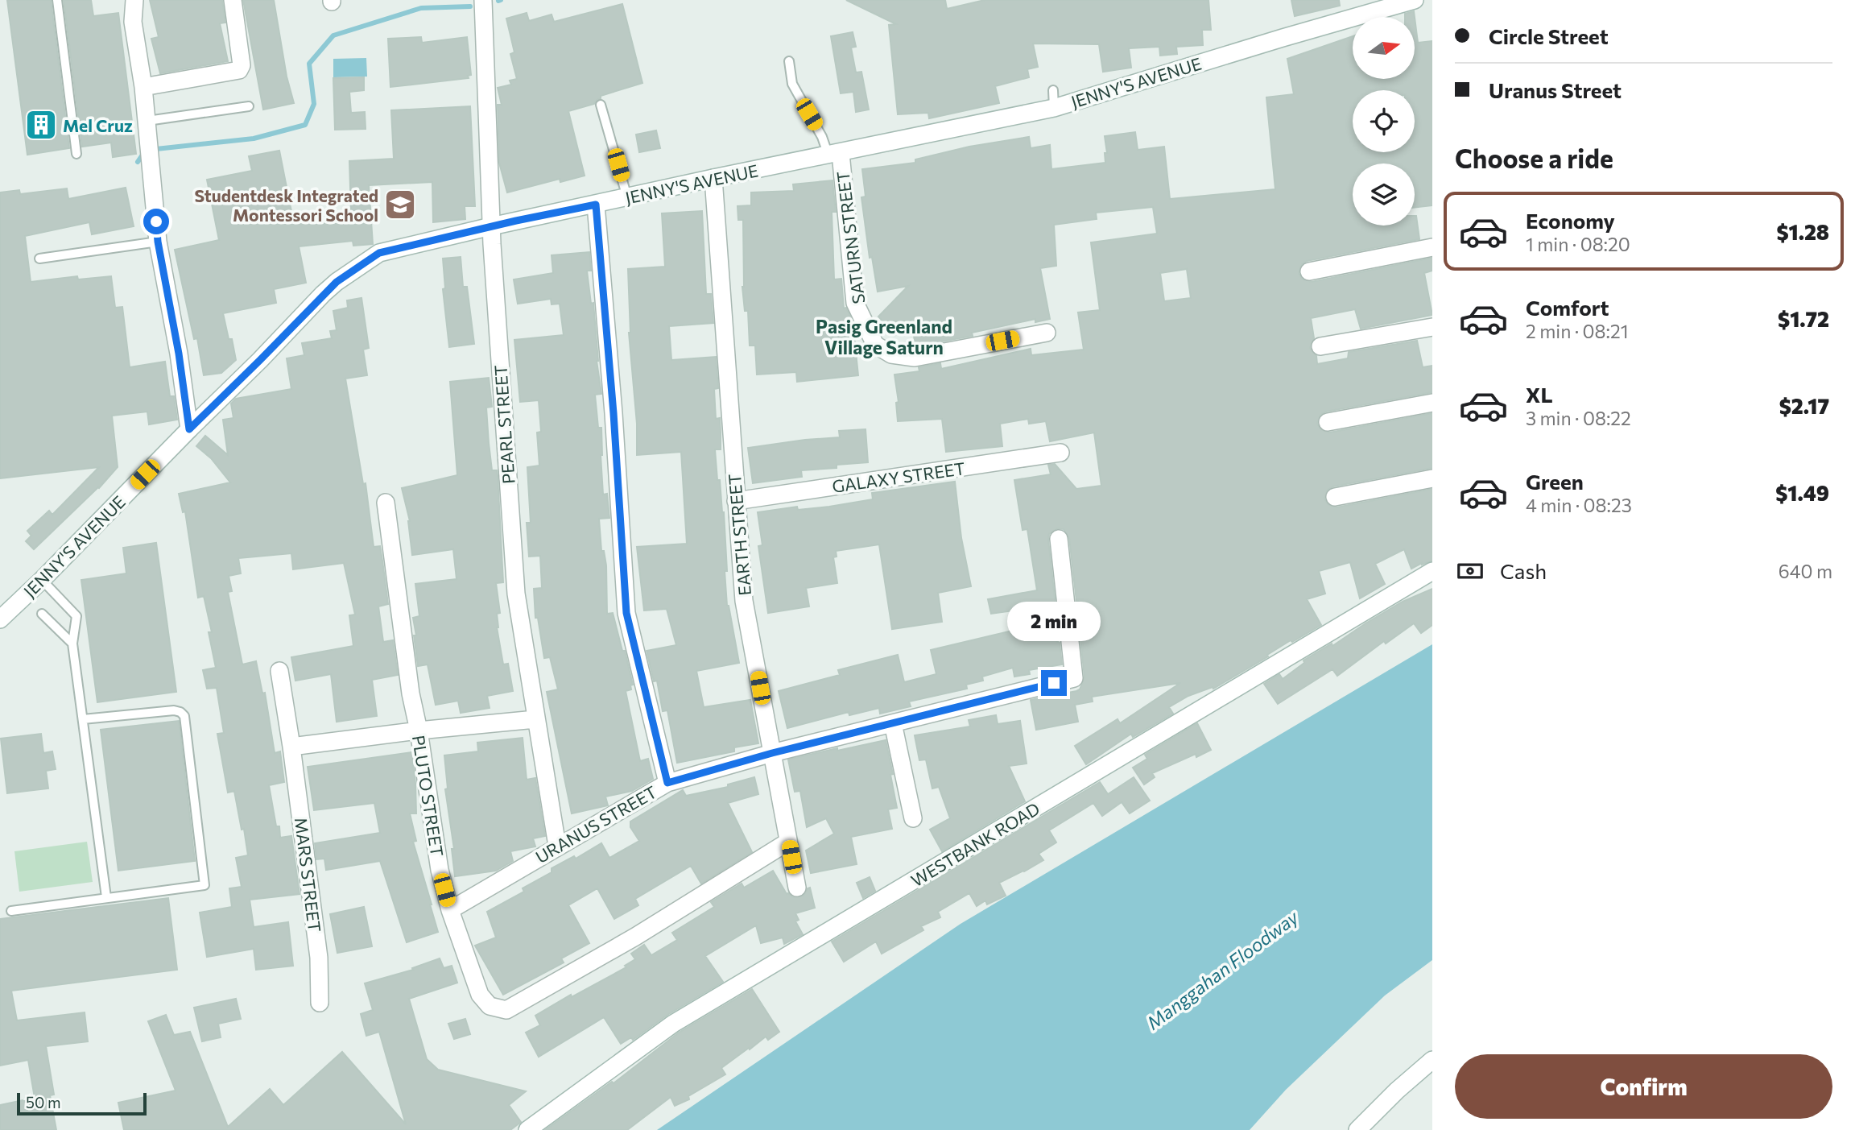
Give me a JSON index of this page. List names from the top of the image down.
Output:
{
  "streets": {
    "street": [
      "JENNY'S AVENUE",
      "SATURN STREET",
      "PEARL STREET",
      "GALAXY STREET",
      "EARTH STREET",
      "PLUTO STREET",
      "URANUS STREET",
      "WESTBANK ROAD",
      "MARS STREET"
    ]
  },
  "crossings": [
    ["JENNY'S AVENUE", "SATURN STREET"],
    ["JENNY'S AVENUE", "PEARL STREET"],
    ["JENNY'S AVENUE", "EARTH STREET"],
    ["PEARL STREET", "URANUS STREET"],
    ["GALAXY STREET", "EARTH STREET"],
    ["EARTH STREET", "PLUTO STREET"],
    ["EARTH STREET", "URANUS STREET"],
    ["PLUTO STREET", "URANUS STREET"]
  ],
  "districts": ["Pasig Greenland Village Saturn"],
  "water": ["Manggahan Floodway"],
  "places": {
    "building": ["Mel Cruz"],
    "school or university": ["Studentdesk Integrated Montessori School"]
  },
  "scale_bar": "50 m",
  "north": "right",
  "page": {
    "banner": ["Circle Street", "Uranus Street"],
    "heading": "Choose a ride",
    "list": [
      {
        "name": "Economy",
        "note": "1 min · 08:20",
        "value": "$1.28"
      },
      {
        "name": "Comfort",
        "note": "2 min · 08:21",
        "value": "$1.72"
      },
      {
        "name": "XL",
        "note": "3 min · 08:22",
        "value": "$2.17"
      },
      {
        "name": "Green",
        "note": "4 min · 08:23",
        "value": "$1.49"
      }
    ],
    "pay": ["Cash", "640 m"],
    "bubble": "2 min",
    "buttons": "Confirm",
    "scale": "50 m"
  }
}
